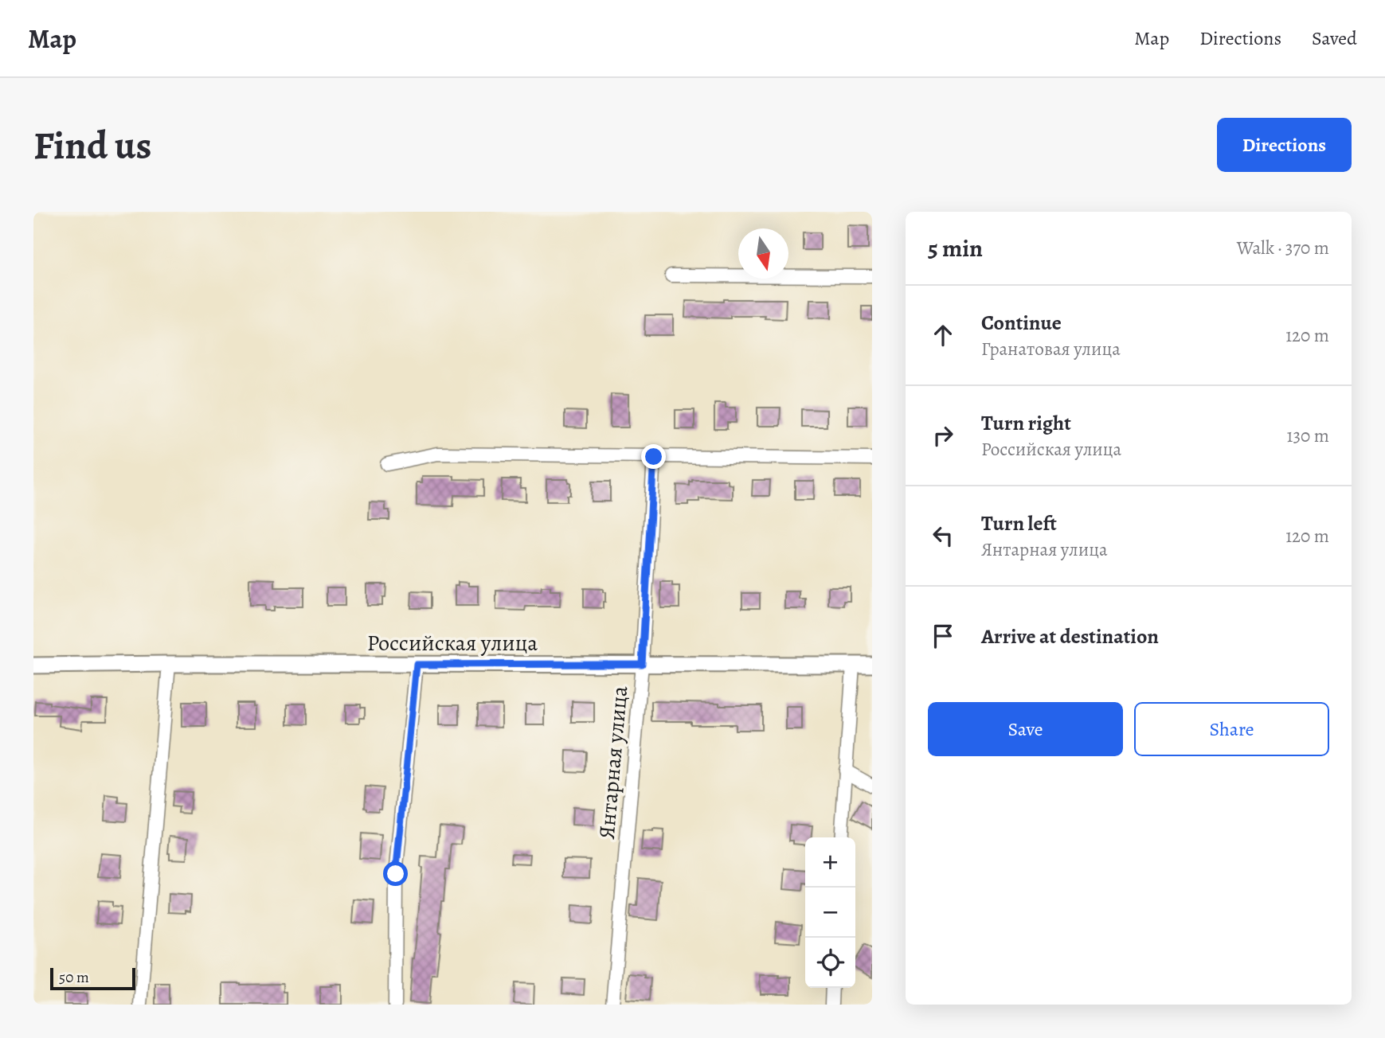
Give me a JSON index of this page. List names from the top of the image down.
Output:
{
  "streets": {
    "main road": ["Российская улица"],
    "street": ["Янтарная улица"]
  },
  "crossings": [
    ["Российская улица", "Янтарная улица"]
  ],
  "scale_bar": "50 m",
  "north": "bottom",
  "page": {
    "header": "Map",
    "nav": ["Map", "Directions", "Saved"],
    "buttons": [
      "Directions",
      ["Save", "Share"]
    ],
    "title": "Find us",
    "heading": ["5 min", "Walk · 370 m"],
    "list": [
      ["Continue", "Гранатовая улица", "120 m"],
      ["Turn right", "Российская улица", "130 m"],
      ["Turn left", "Янтарная улица", "120 m"],
      "Arrive at destination"
    ],
    "map_buttons": ["+", "−"],
    "scale": "50 m"
  }
}
